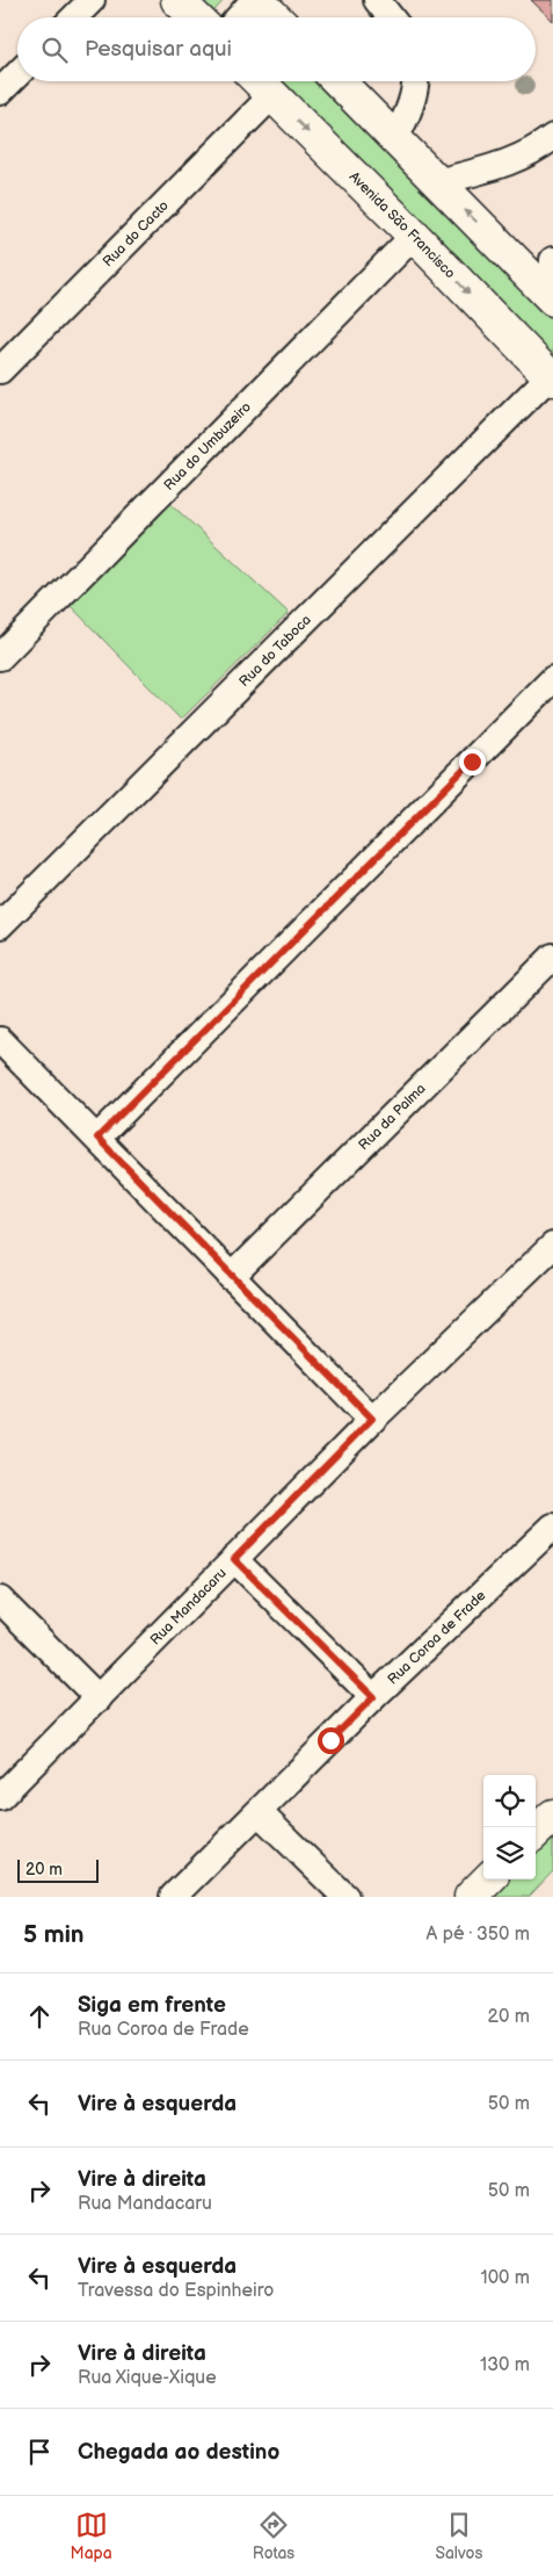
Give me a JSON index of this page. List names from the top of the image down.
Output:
{
  "streets": {
    "main road": ["Avenida São Francisco"],
    "street": [
      "Rua do Cacto",
      "Rua do Umbuzeiro",
      "Rua do Taboca",
      "Rua da Palma",
      "Rua Mandacaru",
      "Rua Coroa de Frade"
    ]
  },
  "crossings": [
    ["Avenida São Francisco", "Rua do Cacto"],
    ["Avenida São Francisco", "Rua do Umbuzeiro"],
    ["Avenida São Francisco", "Rua do Taboca"]
  ],
  "scale_bar": "20 m",
  "page": {
    "search": "Pesquisar aqui",
    "scale": "20 m",
    "heading": ["5 min", "A pé · 350 m"],
    "list": [
      ["Siga em frente", "Rua Coroa de Frade", "20 m"],
      ["Vire à esquerda", "50 m"],
      ["Vire à direita", "Rua Mandacaru", "50 m"],
      ["Vire à esquerda", "Travessa do Espinheiro", "100 m"],
      ["Vire à direita", "Rua Xique-Xique", "130 m"],
      "Chegada ao destino"
    ],
    "nav": ["Mapa", "Rotas", "Salvos"]
  }
}
